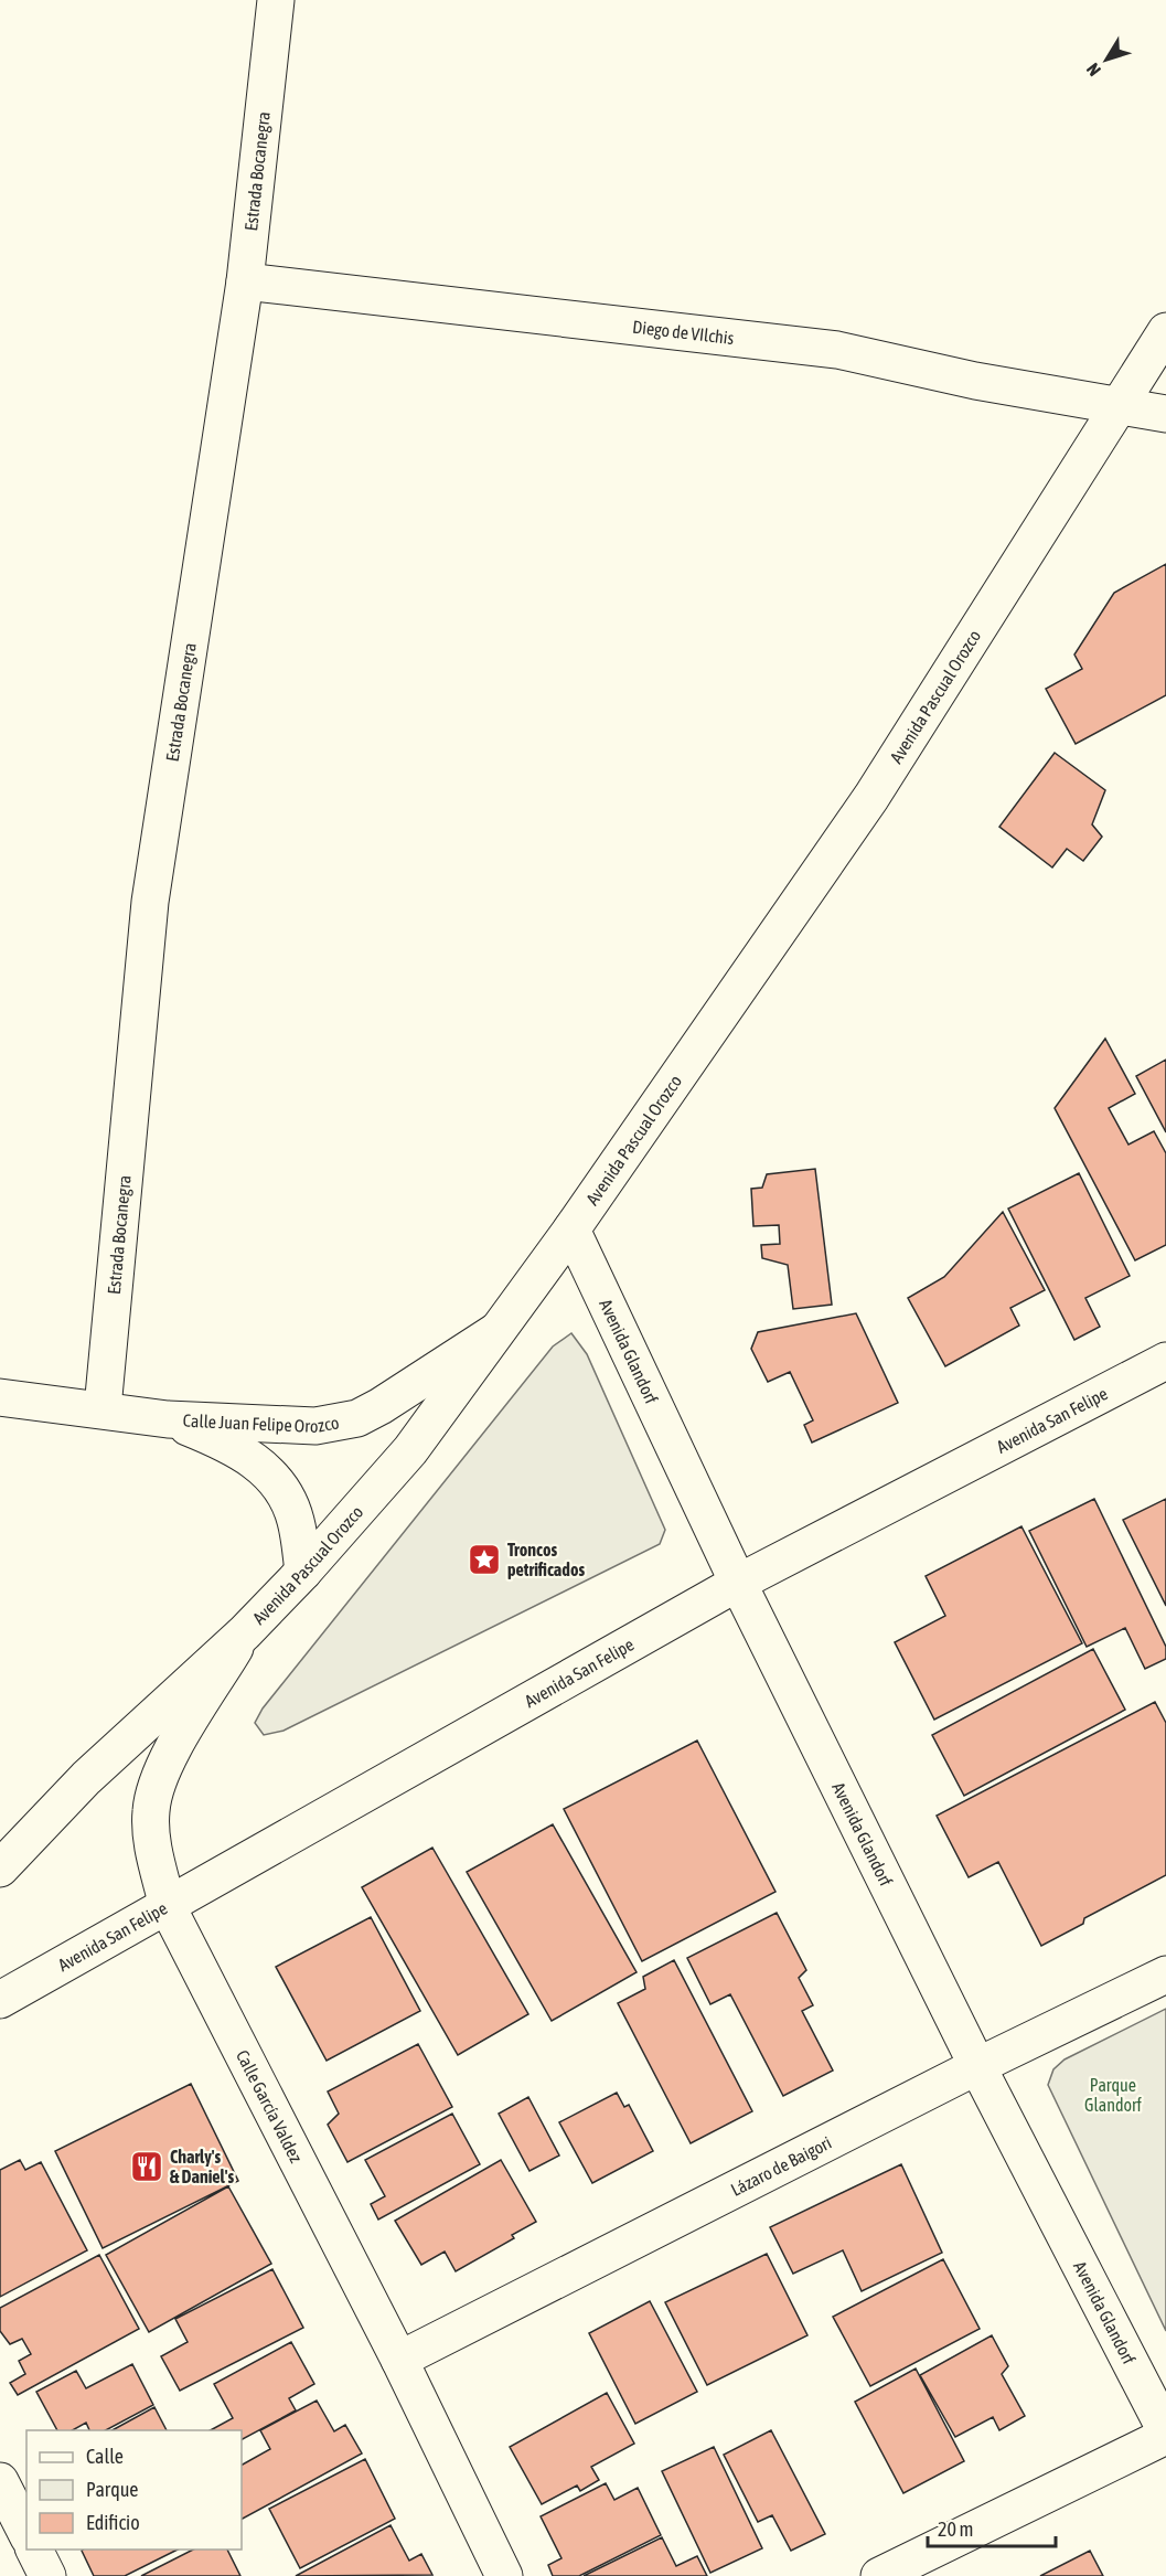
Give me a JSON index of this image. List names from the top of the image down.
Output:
{
  "streets": {
    "street": [
      "Estrada Bocanegra",
      "Diego de VIlchis",
      "Avenida Pascual Orozco",
      "Avenida Glandorf",
      "Calle Juan Felipe Orozco",
      "Avenida San Felipe",
      "Calle García Valdez",
      "Lázaro de Baigori"
    ]
  },
  "crossings": [
    ["Estrada Bocanegra", "Diego de VIlchis"],
    ["Estrada Bocanegra", "Calle Juan Felipe Orozco"],
    ["Diego de VIlchis", "Avenida Pascual Orozco"],
    ["Avenida Pascual Orozco", "Avenida Glandorf"],
    ["Avenida Pascual Orozco", "Calle Juan Felipe Orozco"],
    ["Avenida Pascual Orozco", "Calle García Valdez"],
    ["Avenida Glandorf", "Avenida San Felipe"],
    ["Avenida Glandorf", "Lázaro de Baigori"],
    ["Avenida San Felipe", "Calle García Valdez"],
    ["Calle García Valdez", "Lázaro de Baigori"]
  ],
  "parks": ["Parque Glandorf"],
  "places": {
    "place": ["Troncos petrificados"],
    "restaurant": ["Charly's & Daniel's"]
  },
  "legend": ["Calle", "Parque", "Edificio"],
  "scale_bar": "20 m",
  "north": "bottom left"
}
